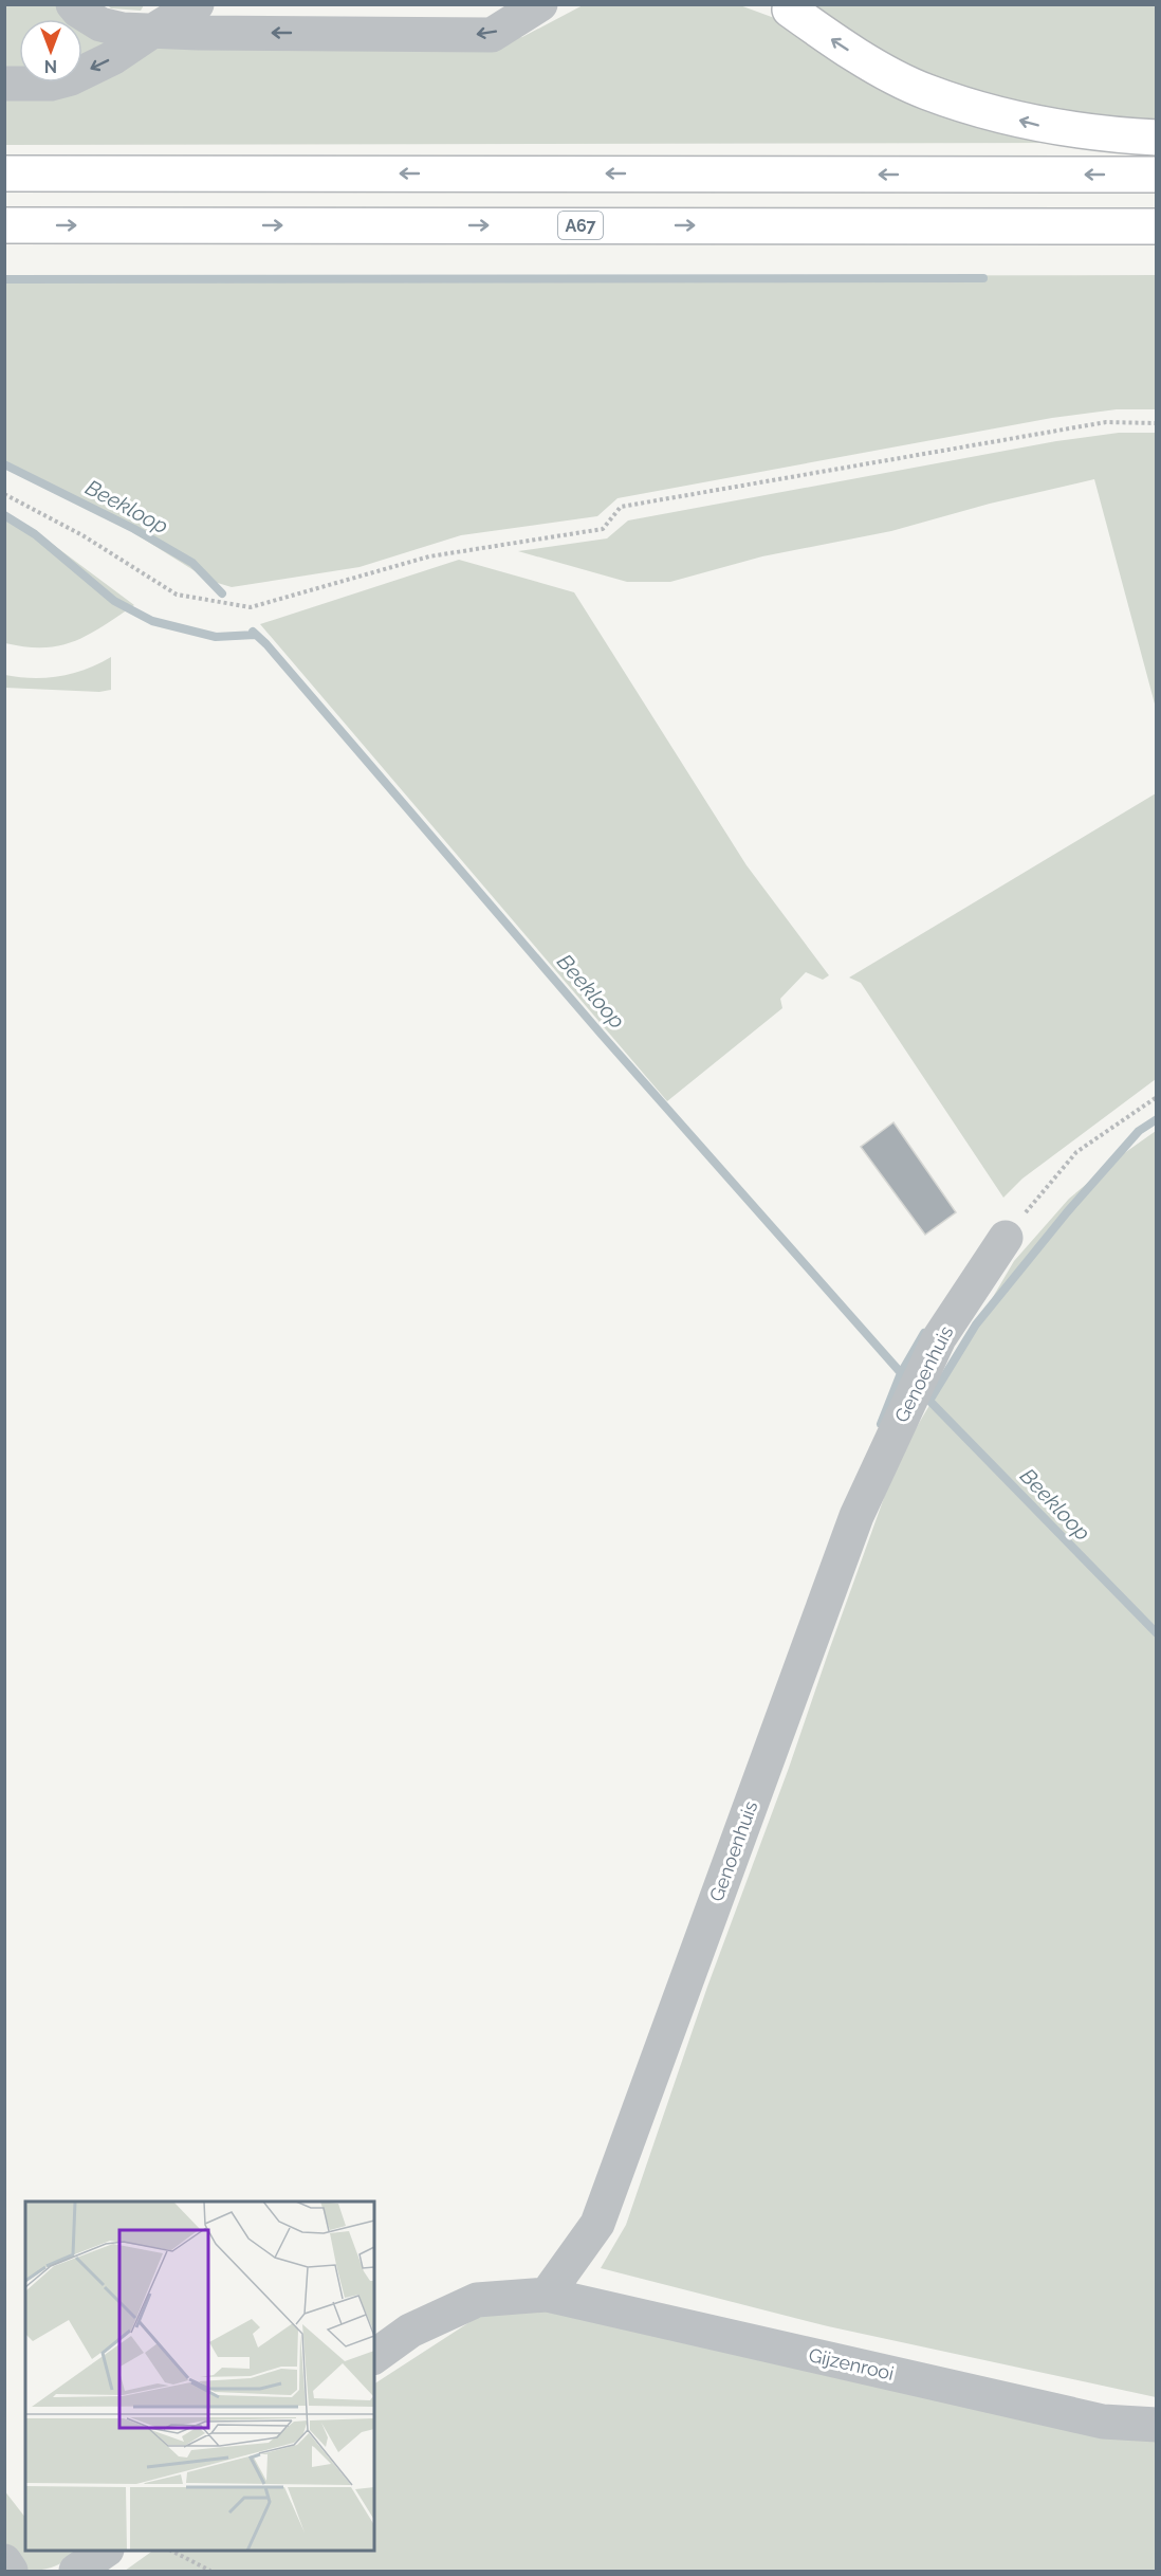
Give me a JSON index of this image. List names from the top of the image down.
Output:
{
  "streets": {
    "highway": ["A67"],
    "street": ["Genoenhuis", "Gijzenrooi"]
  },
  "crossings": [
    ["Genoenhuis", "Gijzenrooi"]
  ],
  "water": ["Beekloop"],
  "north": "bottom"
}
